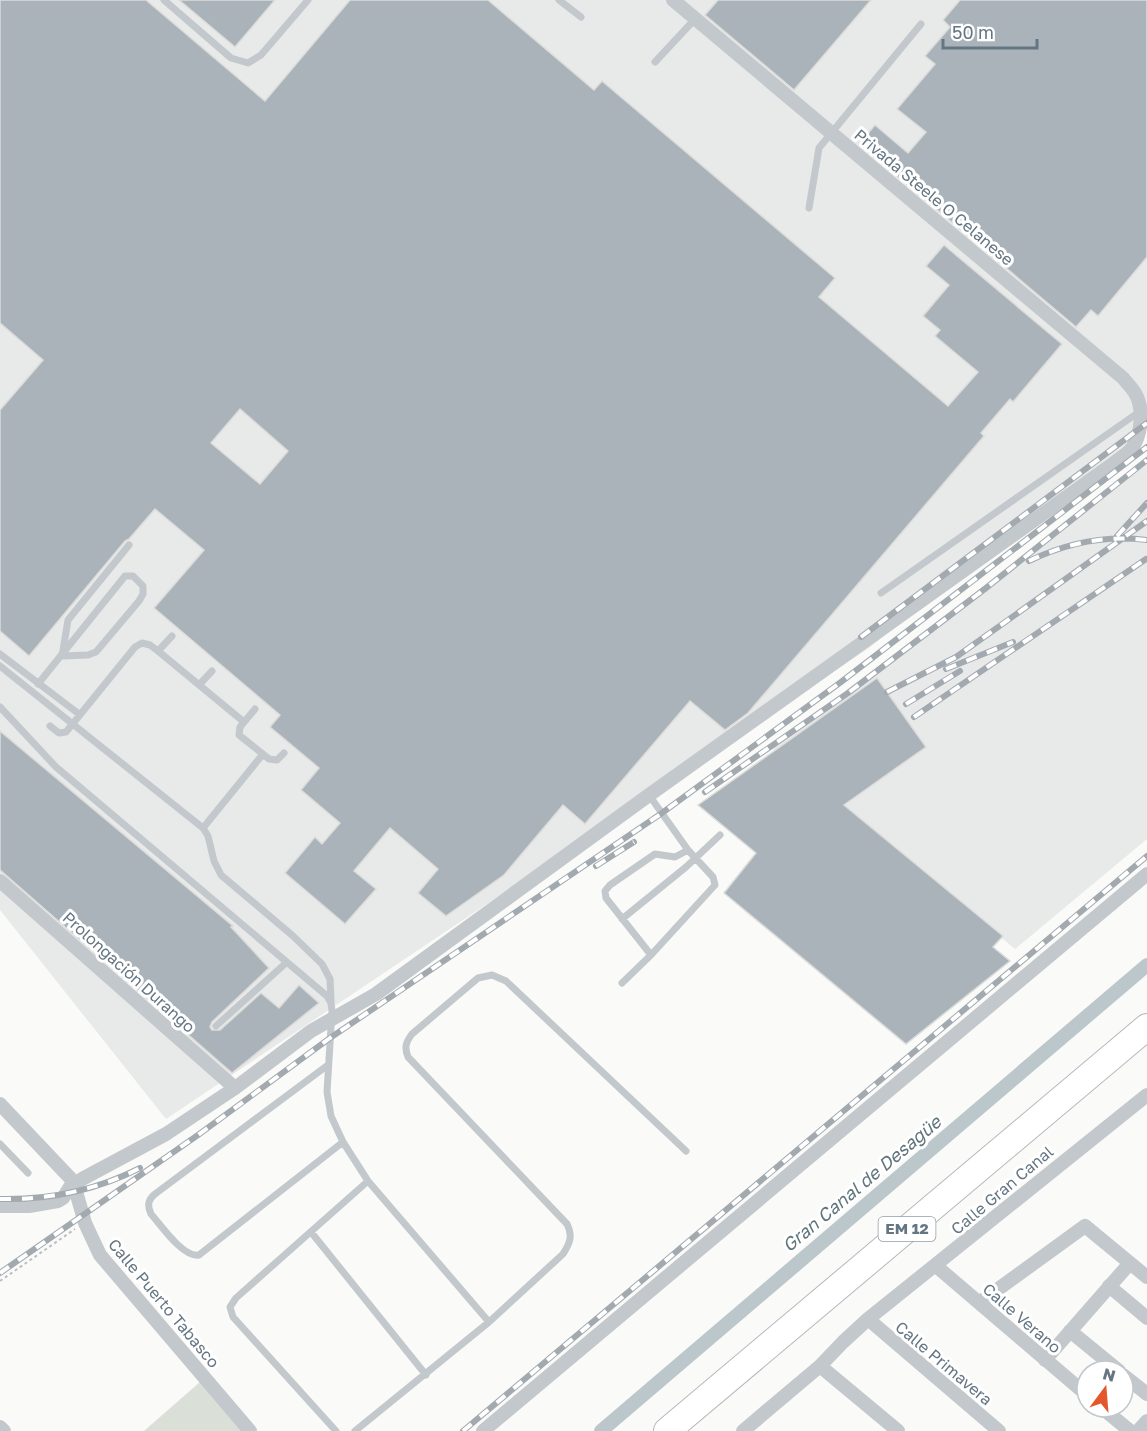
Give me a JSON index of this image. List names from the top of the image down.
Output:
{
  "streets": {
    "highway": ["EM 12"],
    "street": [
      "Privada Steele O Celanese",
      "Prolongación Durango",
      "Calle Gran Canal",
      "Calle Puerto Tabasco",
      "Calle Verano",
      "Calle Primavera"
    ]
  },
  "crossings": [
    ["Calle Gran Canal", "Calle Verano"],
    ["Calle Gran Canal", "Calle Primavera"]
  ],
  "water": ["Gran Canal de Desagüe"],
  "scale_bar": "50 m",
  "north": "top"
}
